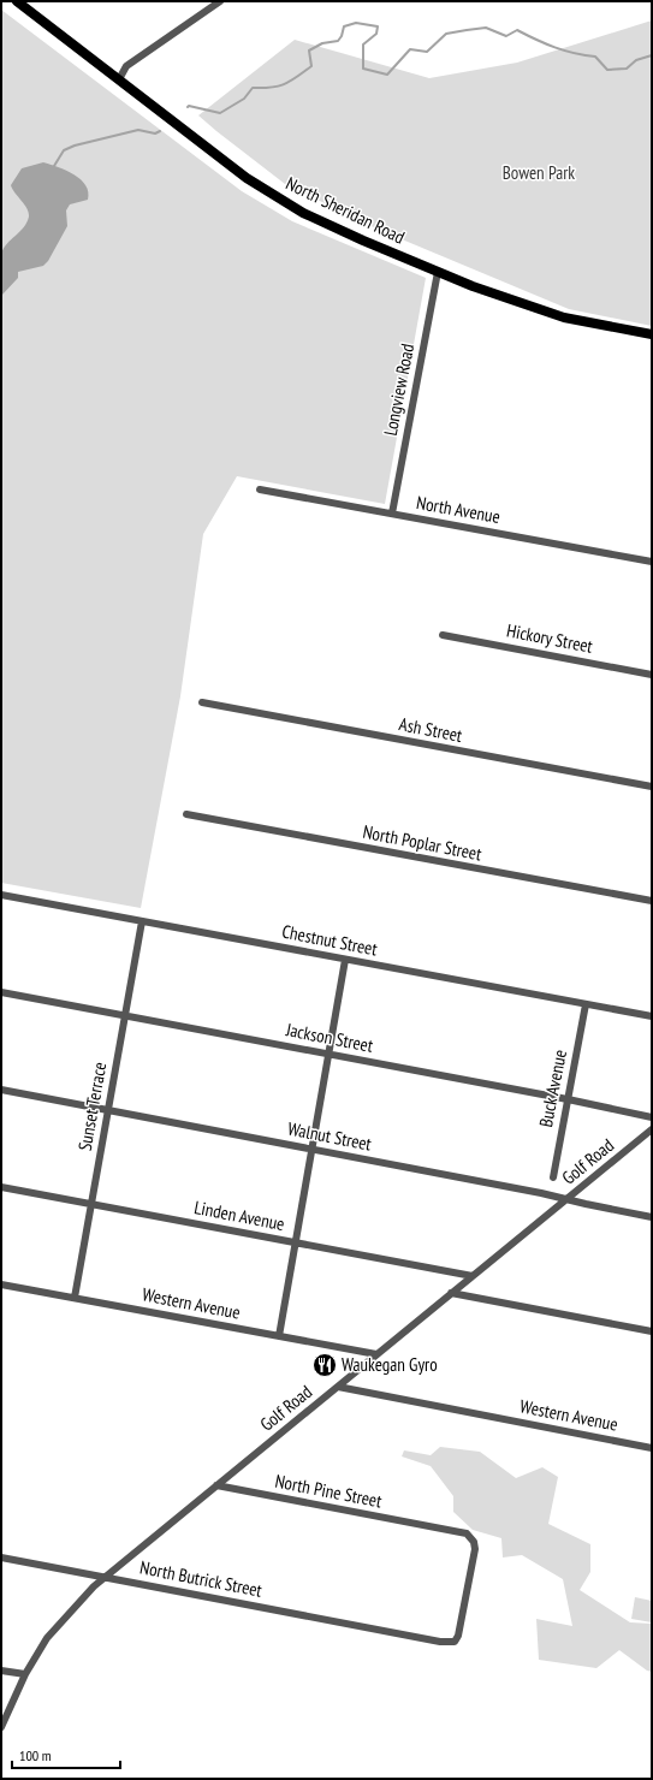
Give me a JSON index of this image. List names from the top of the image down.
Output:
{
  "streets": {
    "main road": ["North Sheridan Road"],
    "street": [
      "Longview Road",
      "North Avenue",
      "Hickory Street",
      "Ash Street",
      "North Poplar Street",
      "Chestnut Street",
      "Jackson Street",
      "Buck Avenue",
      "Sunset Terrace",
      "Walnut Street",
      "Golf Road",
      "Linden Avenue",
      "Western Avenue",
      "North Pine Street",
      "North Butrick Street"
    ]
  },
  "crossings": [
    ["North Sheridan Road", "Longview Road"],
    ["Longview Road", "North Avenue"],
    ["Chestnut Street", "Buck Avenue"],
    ["Chestnut Street", "Sunset Terrace"],
    ["Jackson Street", "Buck Avenue"],
    ["Jackson Street", "Sunset Terrace"],
    ["Sunset Terrace", "Walnut Street"],
    ["Sunset Terrace", "Linden Avenue"],
    ["Sunset Terrace", "Western Avenue"],
    ["Walnut Street", "Golf Road"],
    ["Golf Road", "Linden Avenue"],
    ["Golf Road", "Western Avenue"],
    ["Golf Road", "North Pine Street"],
    ["Golf Road", "North Butrick Street"],
    ["North Pine Street", "North Butrick Street"]
  ],
  "parks": ["Bowen Park"],
  "places": {
    "restaurant": ["Waukegan Gyro"]
  },
  "scale_bar": "100 m"
}
